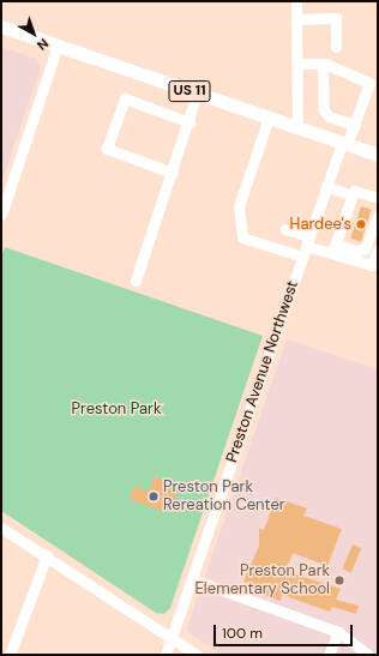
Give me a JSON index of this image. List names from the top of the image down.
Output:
{
  "streets": {
    "main road": ["US 11"],
    "street": ["Preston Avenue Northwest"]
  },
  "crossings": [
    ["US 11", "Preston Avenue Northwest"]
  ],
  "parks": ["Preston Park"],
  "places": ["Hardee's", "Preston Park Rereation Center", "Preston Park Elementary School"],
  "scale_bar": "100 m",
  "north": "bottom right"
}
